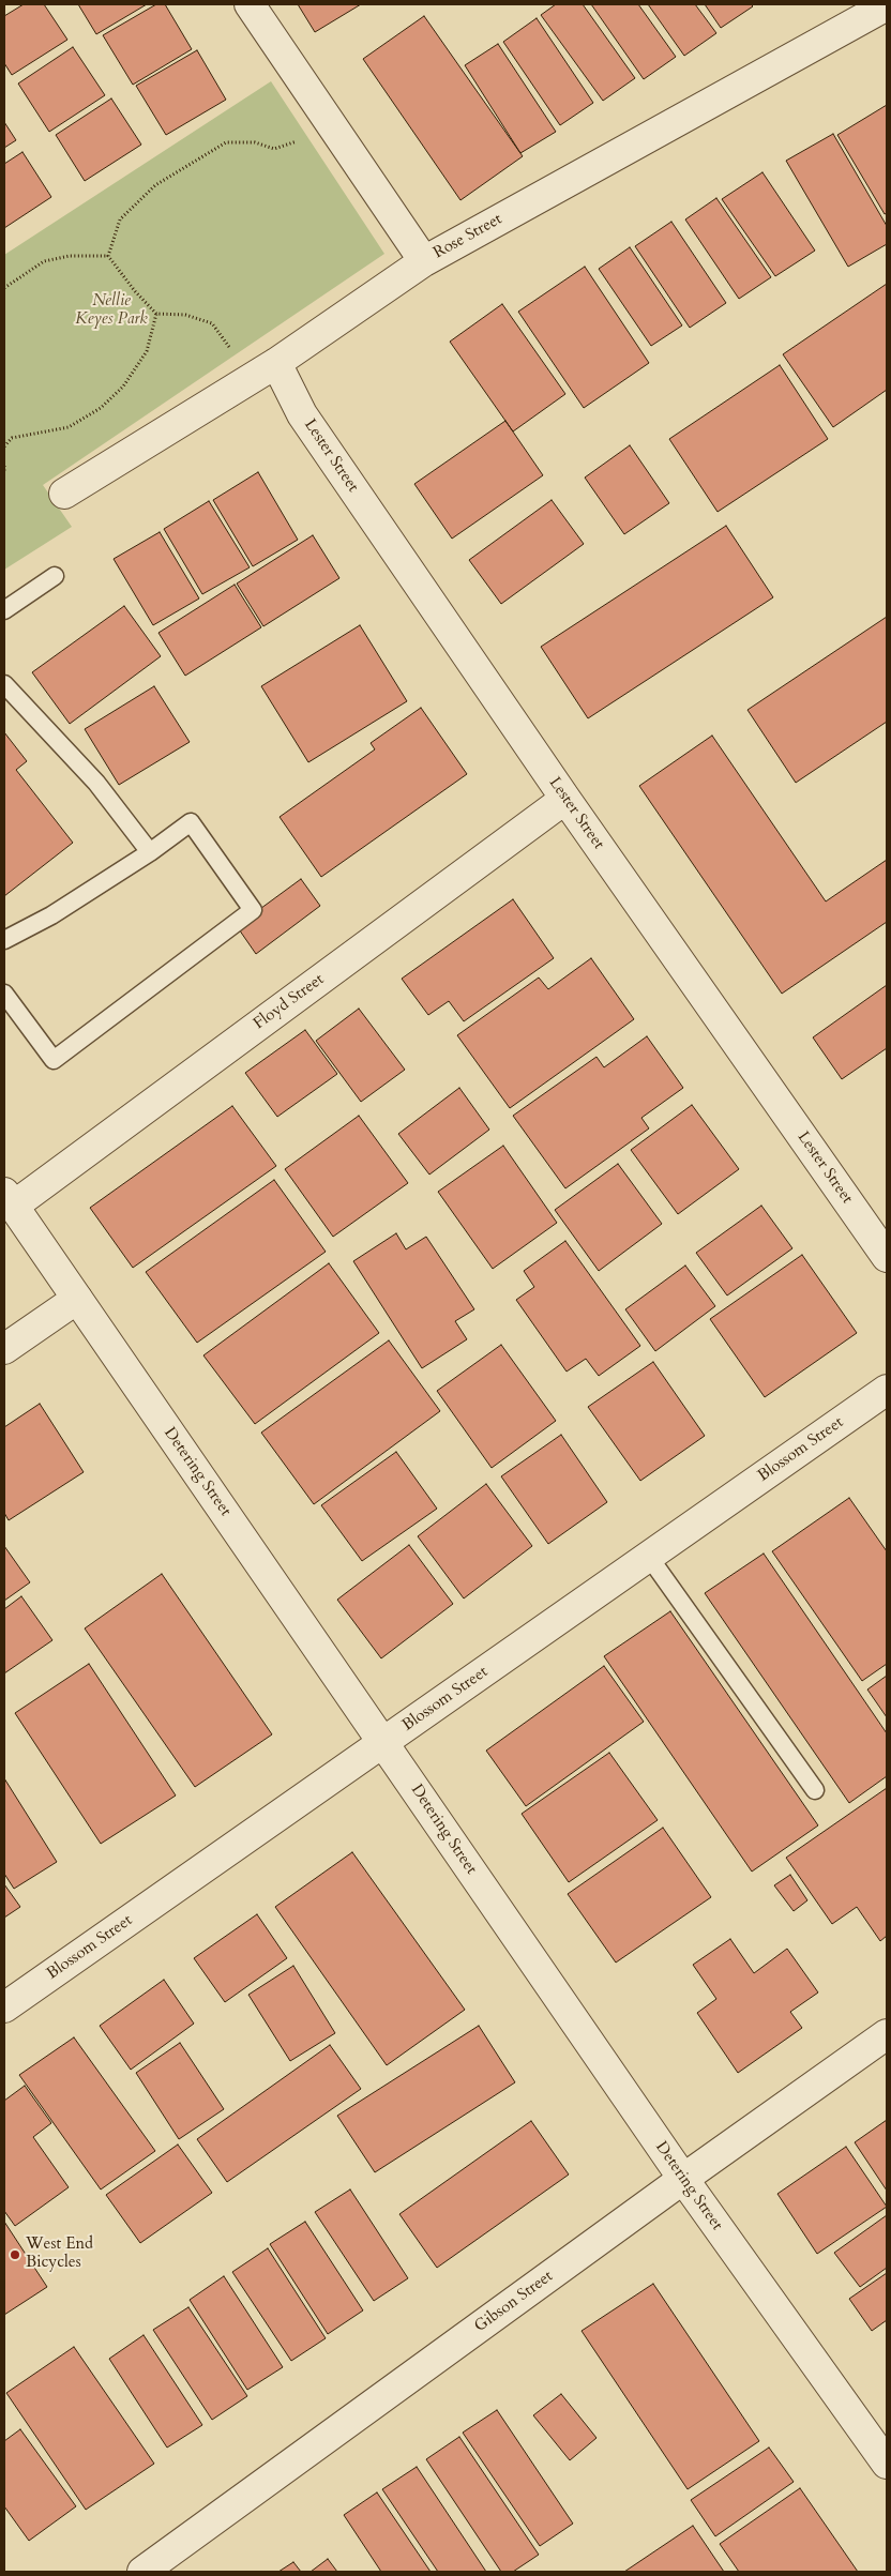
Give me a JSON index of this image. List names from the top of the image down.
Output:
{
  "streets": {
    "street": [
      "Rose Street",
      "Lester Street",
      "Floyd Street",
      "Blossom Street",
      "Detering Street",
      "Gibson Street"
    ]
  },
  "crossings": [
    ["Rose Street", "Lester Street"],
    ["Lester Street", "Floyd Street"],
    ["Floyd Street", "Detering Street"],
    ["Blossom Street", "Detering Street"],
    ["Detering Street", "Gibson Street"]
  ],
  "parks": ["Nellie Keyes Park"],
  "places": ["West End Bicycles"]
}
